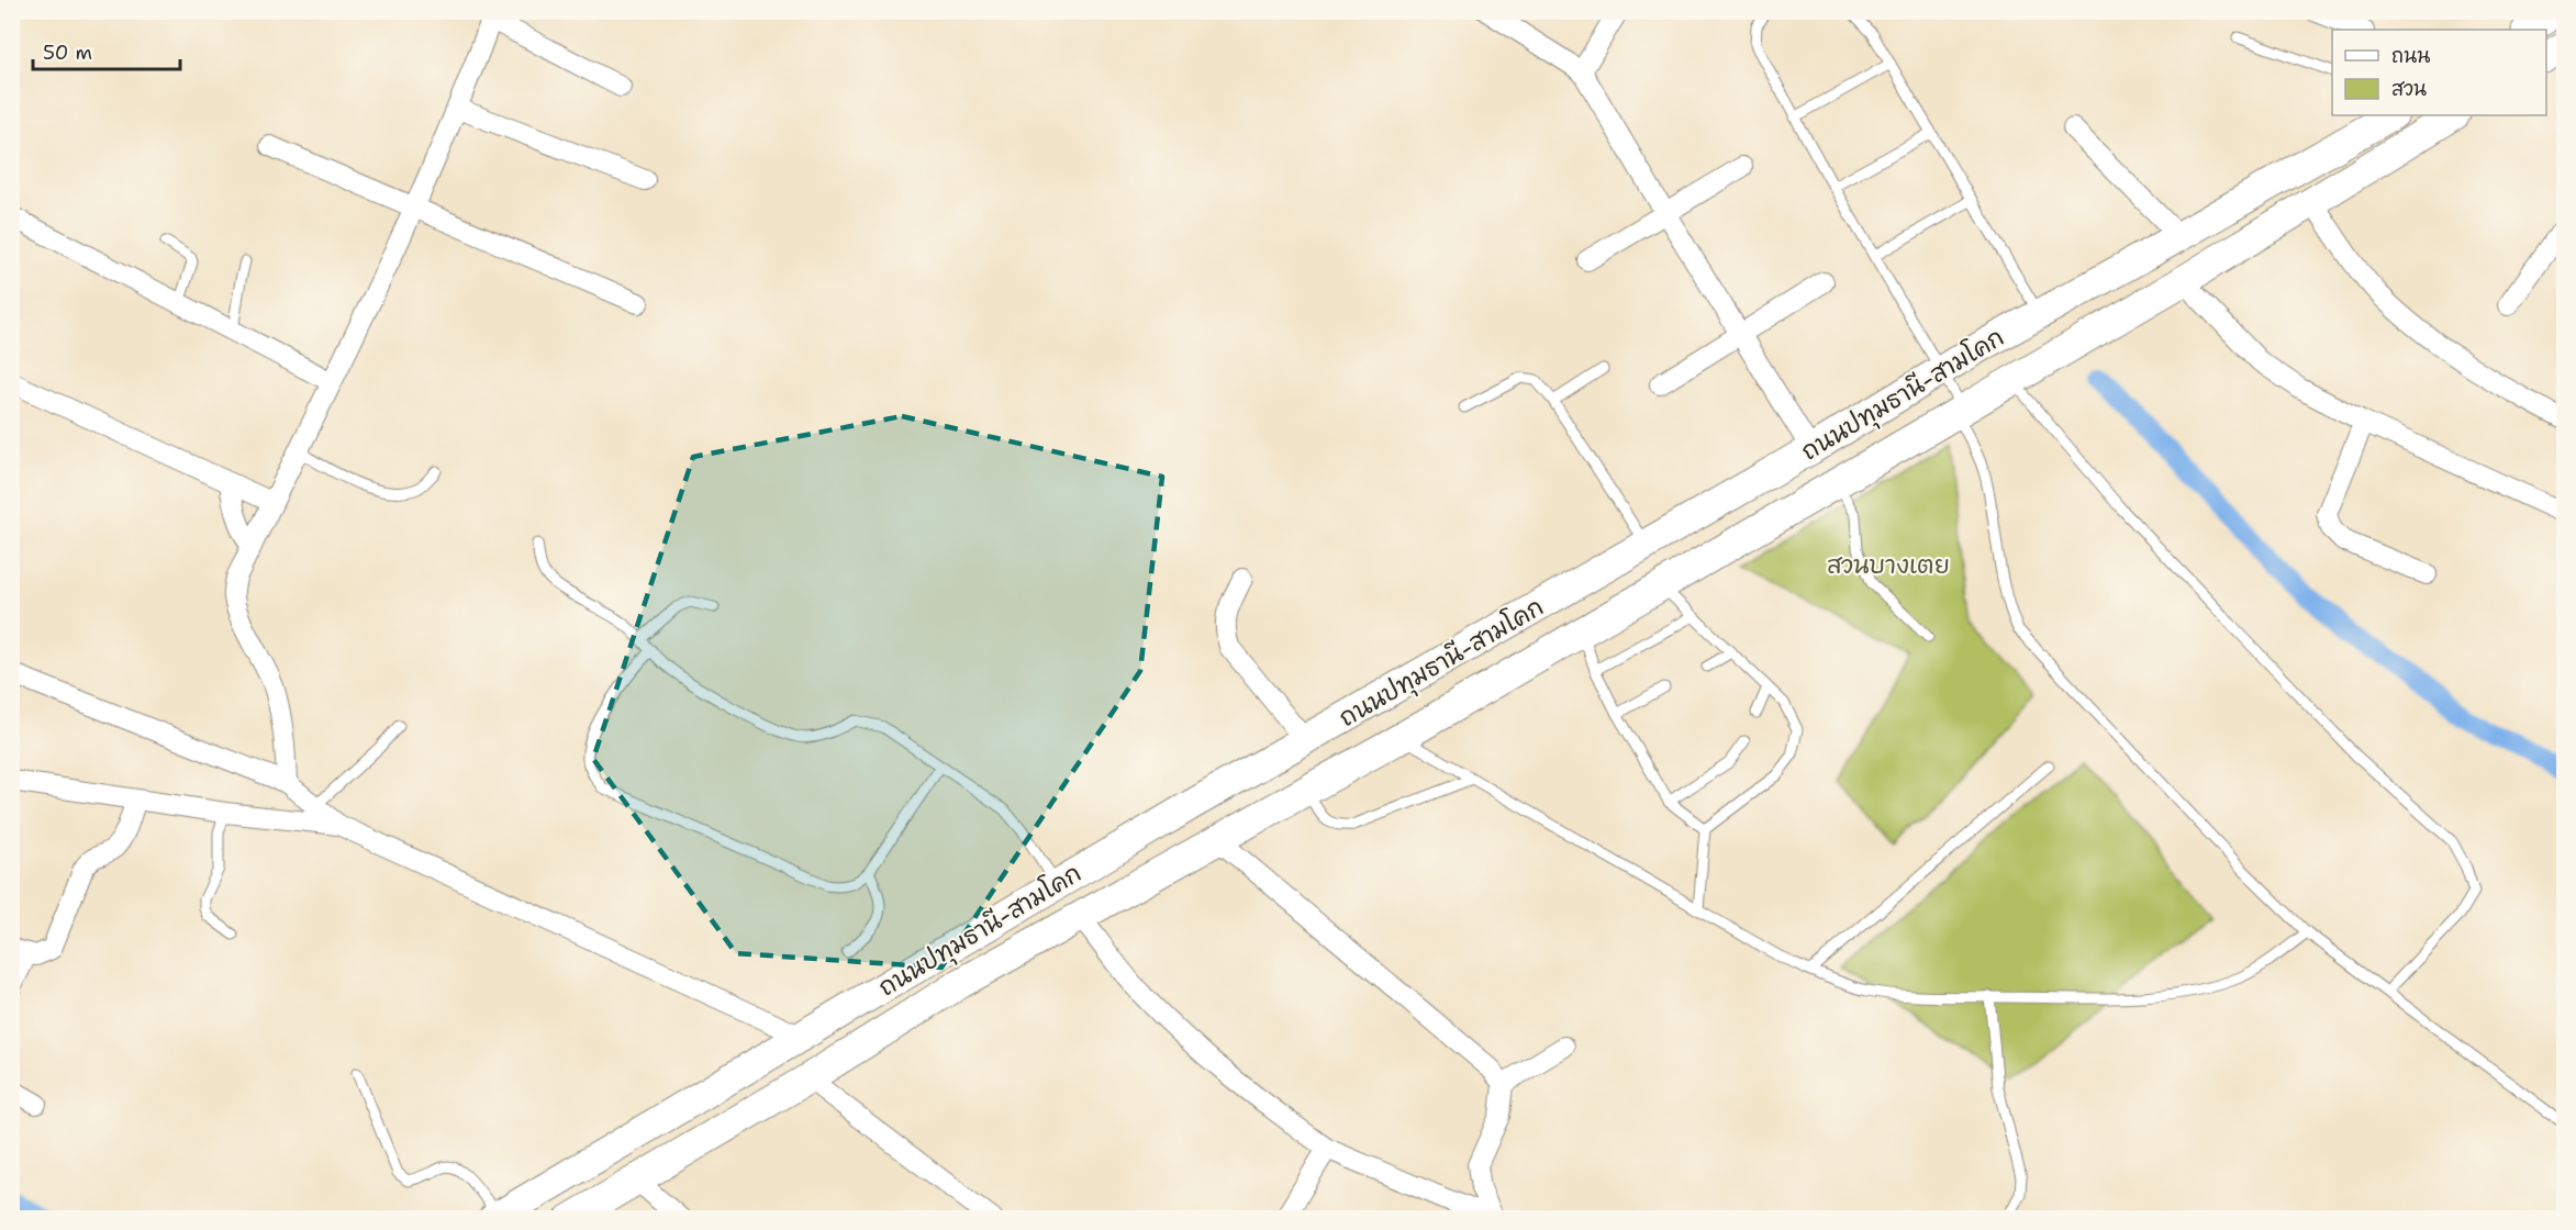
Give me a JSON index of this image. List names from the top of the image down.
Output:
{
  "streets": {
    "main road": ["ถนนปทุมธานี-สามโคก"]
  },
  "parks": ["สวนบางเตย"],
  "legend": ["ถนน", "สวน"],
  "scale_bar": "50 m"
}
